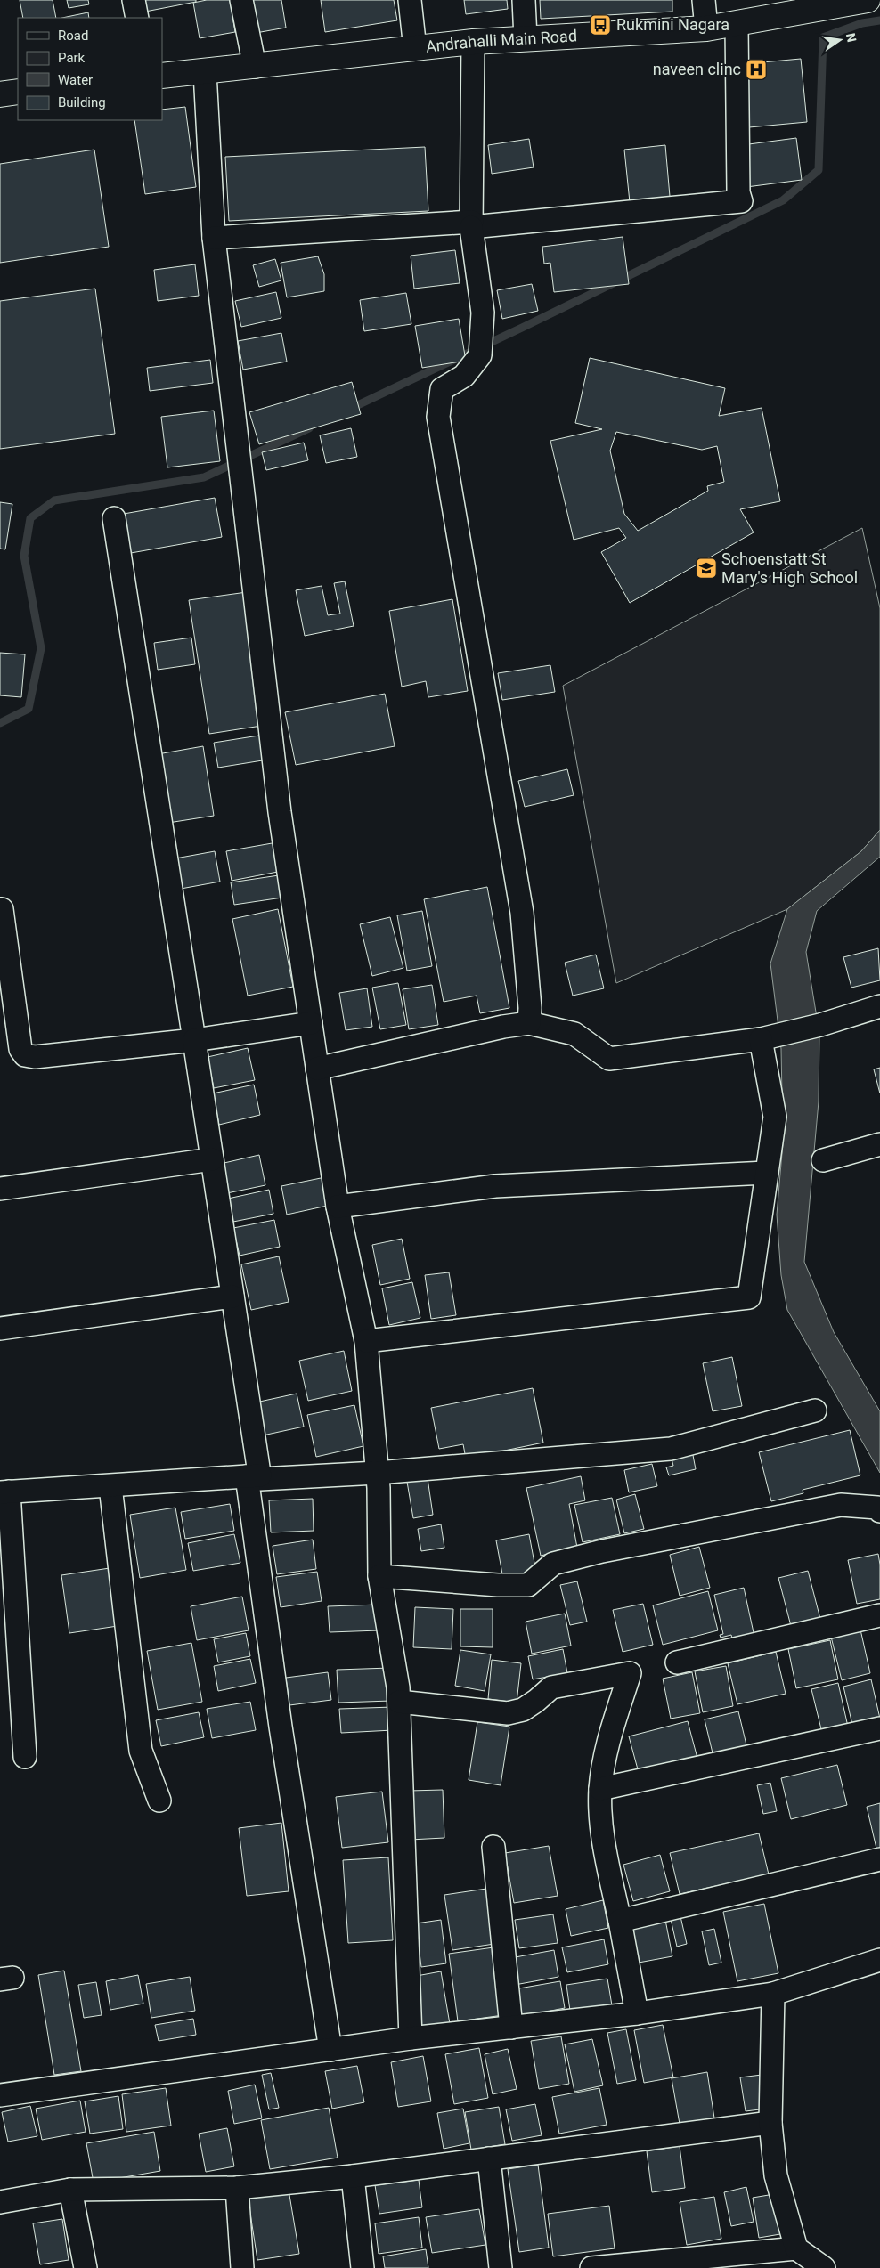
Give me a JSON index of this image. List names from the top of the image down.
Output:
{
  "streets": {
    "main road": ["Andrahalli Main Road"]
  },
  "places": {
    "bus stop": ["Rukmini Nagara"],
    "hospital": ["naveen clinc"],
    "school or university": ["Schoenstatt St Mary's High School"]
  },
  "legend": [
    "Road",
    "Park",
    "Water",
    "Building"
  ],
  "north": "right"
}
